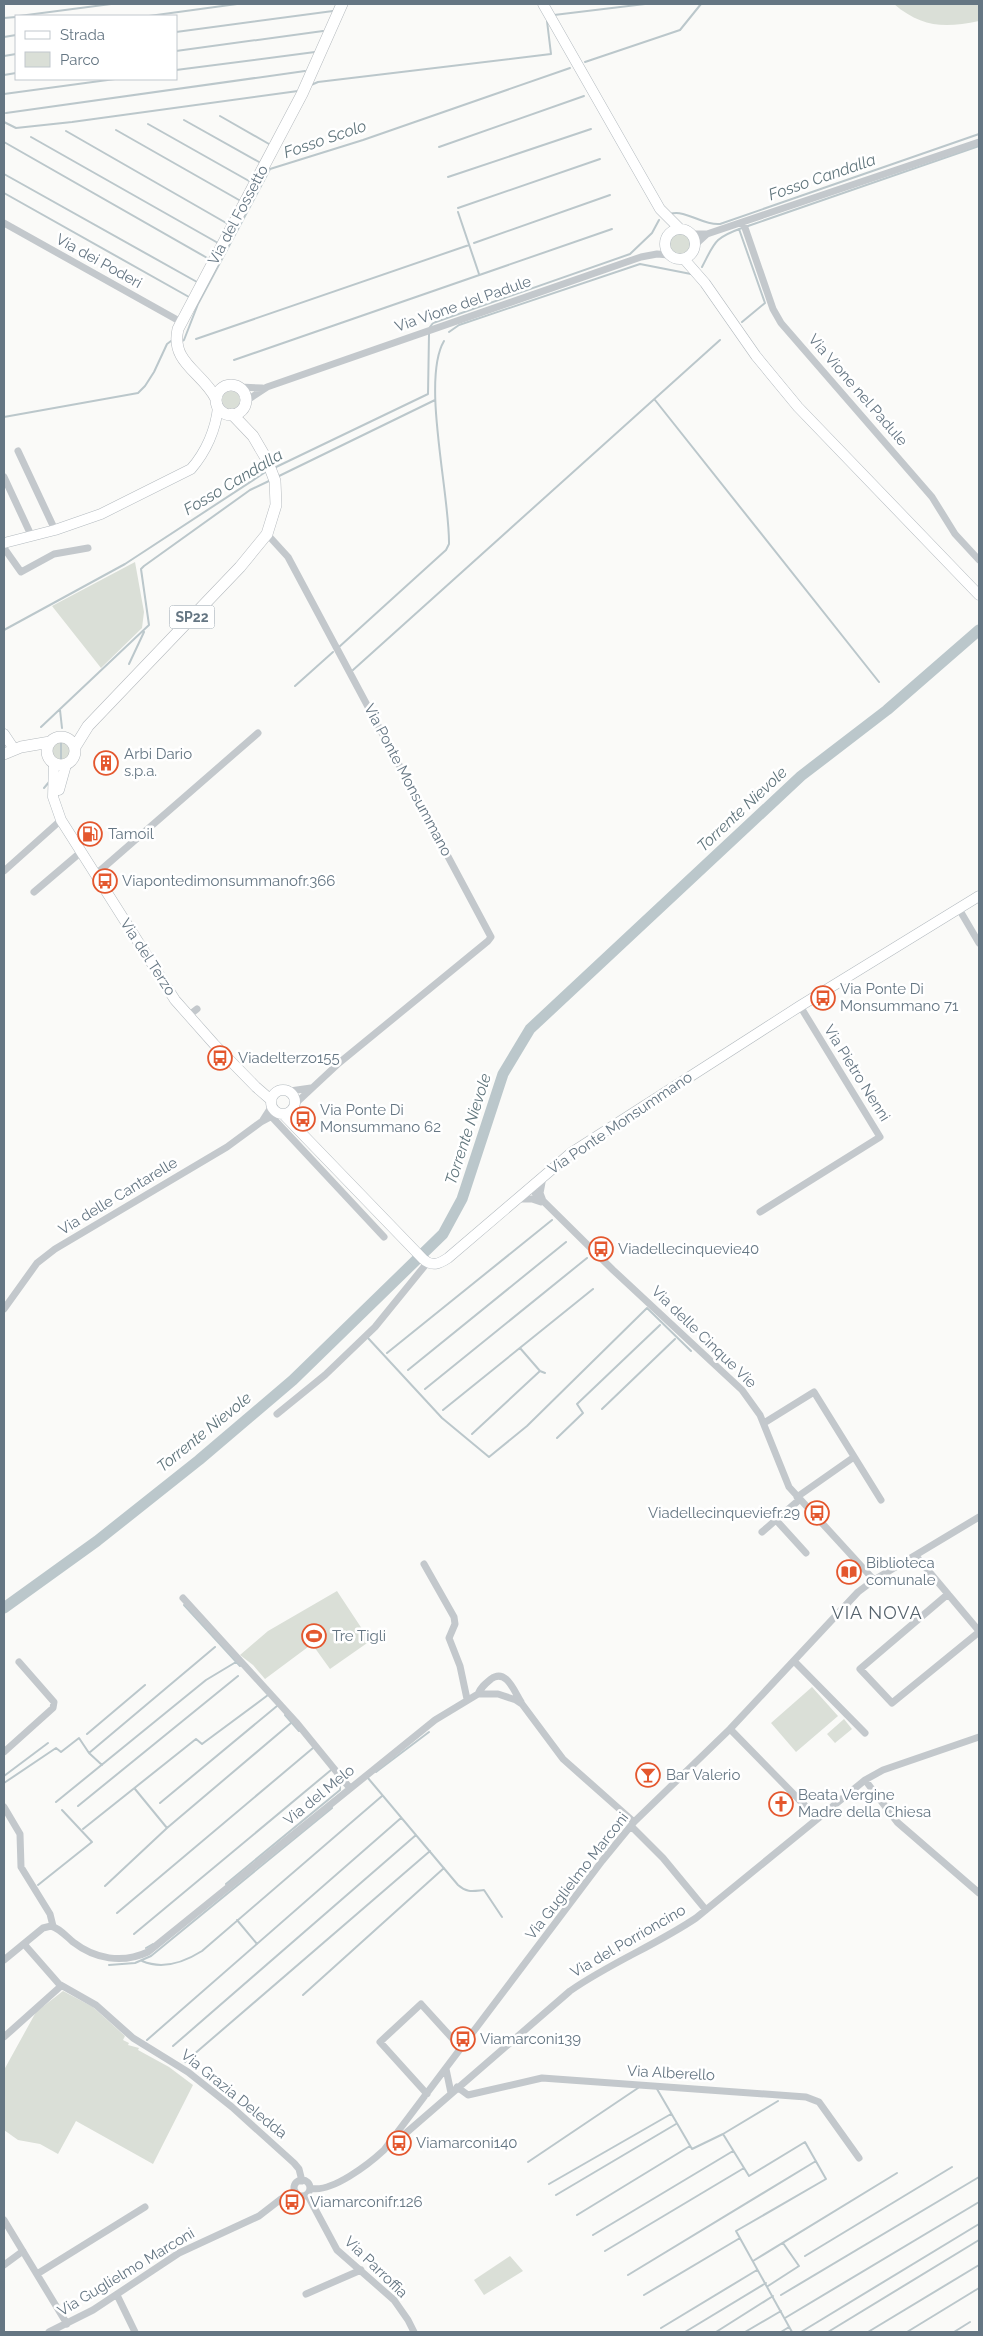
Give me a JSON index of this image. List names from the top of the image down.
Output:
{
  "streets": {
    "main road": ["Via del Fossetto", "SP22"],
    "street": [
      "Via dei Poderi",
      "Via Vione del Padule",
      "Via Vione nel Padule",
      "Via Ponte Monsummano",
      "Via del Terzo",
      "Via Pietro Nenni",
      "Via delle Cantarelle",
      "Via delle Cinque Vie",
      "Via del Melo",
      "Via Guglielmo Marconi",
      "Via del Porrioncino",
      "Via Alberello",
      "Via Grazia Deledda",
      "Via Parroffia"
    ]
  },
  "crossings": [
    ["Via del Fossetto", "Via dei Poderi"],
    ["Via del Fossetto", "SP22"],
    ["SP22", "Via Ponte Monsummano"],
    ["Via Ponte Monsummano", "Via del Terzo"],
    ["Via Ponte Monsummano", "Via Pietro Nenni"],
    ["Via Ponte Monsummano", "Via delle Cantarelle"],
    ["Via Ponte Monsummano", "Via delle Cinque Vie"],
    ["Via del Terzo", "Via delle Cantarelle"],
    ["Via delle Cinque Vie", "Via Guglielmo Marconi"],
    ["Via Guglielmo Marconi", "Via del Porrioncino"],
    ["Via Guglielmo Marconi", "Via Grazia Deledda"],
    ["Via Guglielmo Marconi", "Via Parroffia"],
    ["Via del Porrioncino", "Via Alberello"],
    ["Via Grazia Deledda", "Via Parroffia"]
  ],
  "districts": ["VIA NOVA"],
  "water": ["Fosso Scolo", "Fosso Candalla", "Torrente Nievole"],
  "places": {
    "building": ["Arbi Dario s.p.a."],
    "fuel station": ["Tamoil"],
    "bus stop": [
      "Viapontedimonsummanofr.366",
      "Via Ponte Di Monsummano 71",
      "Viadelterzo155",
      "Via Ponte Di Monsummano 62",
      "Viadellecinquevie40",
      "Viadellecinqueviefr.29",
      "Viamarconi139",
      "Viamarconi140",
      "Viamarconifr.126"
    ],
    "library": ["Biblioteca comunale"],
    "sports": ["Tre Tigli"],
    "bar": ["Bar Valerio"],
    "church": ["Beata Vergine Madre della Chiesa"]
  },
  "legend": ["Strada", "Parco"]
}
